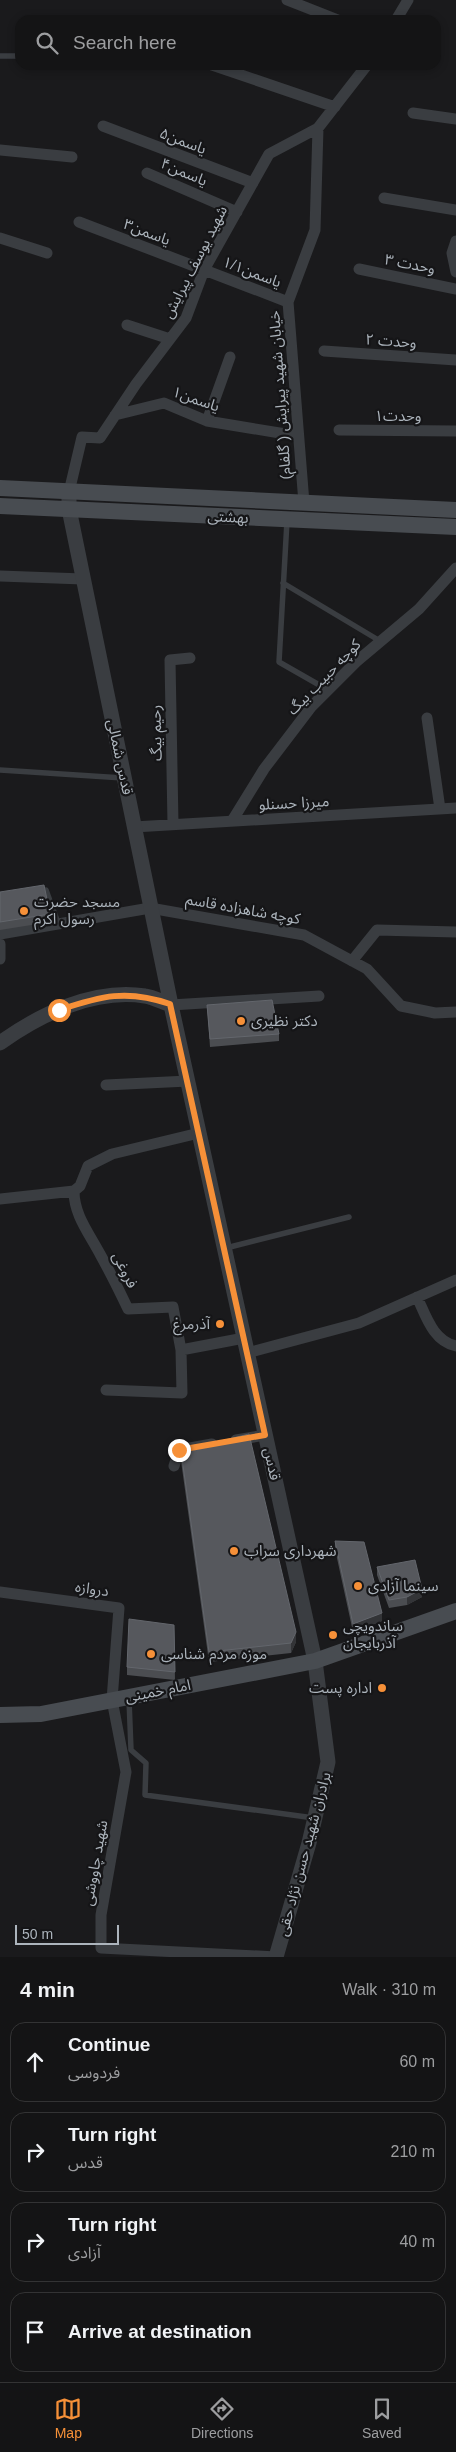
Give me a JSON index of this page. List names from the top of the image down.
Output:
{
  "streets": {
    "main road": ["بهشتی", "امام خمینی"],
    "street": [
      "یاسمن۵",
      "یاسمن۴",
      "یاسمن۳",
      "شهید یوسف پیرایش",
      "وحدت ۳",
      "یاسمن۱/۱",
      "وحدت ۲",
      "خیابان شهید پیرایش ( گلفام)",
      "یاسمن۱",
      "وحدت۱",
      "کوچه حبیب بیگ",
      "رحیم بیگ",
      "قدس شمالی",
      "میرزا حسنلو",
      "کوچه شاهزاده قاسم",
      "فروغی",
      "قدس",
      "دروازه",
      "برادران شهید حسن نژاد حقی",
      "شهید چاووشی"
    ]
  },
  "crossings": [
    ["یاسمن۵", "شهید یوسف پیرایش"],
    ["یاسمن۴", "شهید یوسف پیرایش"],
    ["یاسمن۳", "شهید یوسف پیرایش"],
    ["یاسمن۳", "یاسمن۱/۱"],
    ["شهید یوسف پیرایش", "یاسمن۱/۱"],
    ["شهید یوسف پیرایش", "خیابان شهید پیرایش ( گلفام)"],
    ["شهید یوسف پیرایش", "یاسمن۱"],
    ["شهید یوسف پیرایش", "بهشتی"],
    ["شهید یوسف پیرایش", "قدس شمالی"],
    ["یاسمن۱/۱", "خیابان شهید پیرایش ( گلفام)"],
    ["خیابان شهید پیرایش ( گلفام)", "یاسمن۱"],
    ["خیابان شهید پیرایش ( گلفام)", "بهشتی"],
    ["بهشتی", "قدس شمالی"],
    ["کوچه حبیب بیگ", "میرزا حسنلو"],
    ["رحیم بیگ", "میرزا حسنلو"],
    ["قدس شمالی", "میرزا حسنلو"],
    ["قدس شمالی", "کوچه شاهزاده قاسم"],
    ["قدس شمالی", "قدس"],
    ["قدس", "امام خمینی"],
    ["قدس", "برادران شهید حسن نژاد حقی"],
    ["دروازه", "امام خمینی"],
    ["دروازه", "شهید چاووشی"],
    ["امام خمینی", "برادران شهید حسن نژاد حقی"],
    ["امام خمینی", "شهید چاووشی"],
    ["برادران شهید حسن نژاد حقی", "شهید چاووشی"]
  ],
  "places": [
    "مسجد حضرت رسول اکرم",
    "دکتر نظیری",
    "آذرمرغ",
    "شهرداری سراب",
    "سینما آزادی",
    "ساندویچی آذربایجان",
    "موزه مردم شناسی",
    "اداره پست"
  ],
  "scale_bar": "50 m",
  "page": {
    "search": "Search here",
    "scale": "50 m",
    "heading": ["4 min", "Walk · 310 m"],
    "list": [
      ["Continue", "فردوسی", "60 m"],
      ["Turn right", "قدس", "210 m"],
      ["Turn right", "آزادی", "40 m"],
      "Arrive at destination"
    ],
    "nav": ["Map", "Directions", "Saved"]
  }
}
